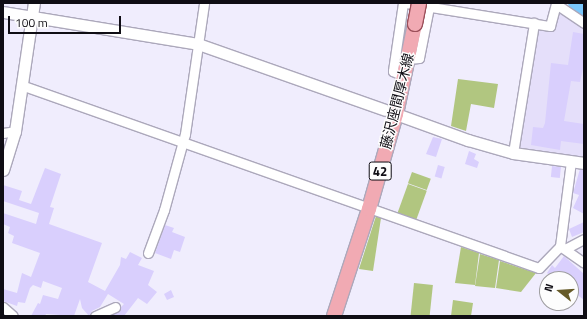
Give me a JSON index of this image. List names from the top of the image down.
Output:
{
  "streets": {
    "main road": ["藤沢座間厚木線", "42"]
  },
  "scale_bar": "100 m",
  "north": "left"
}
